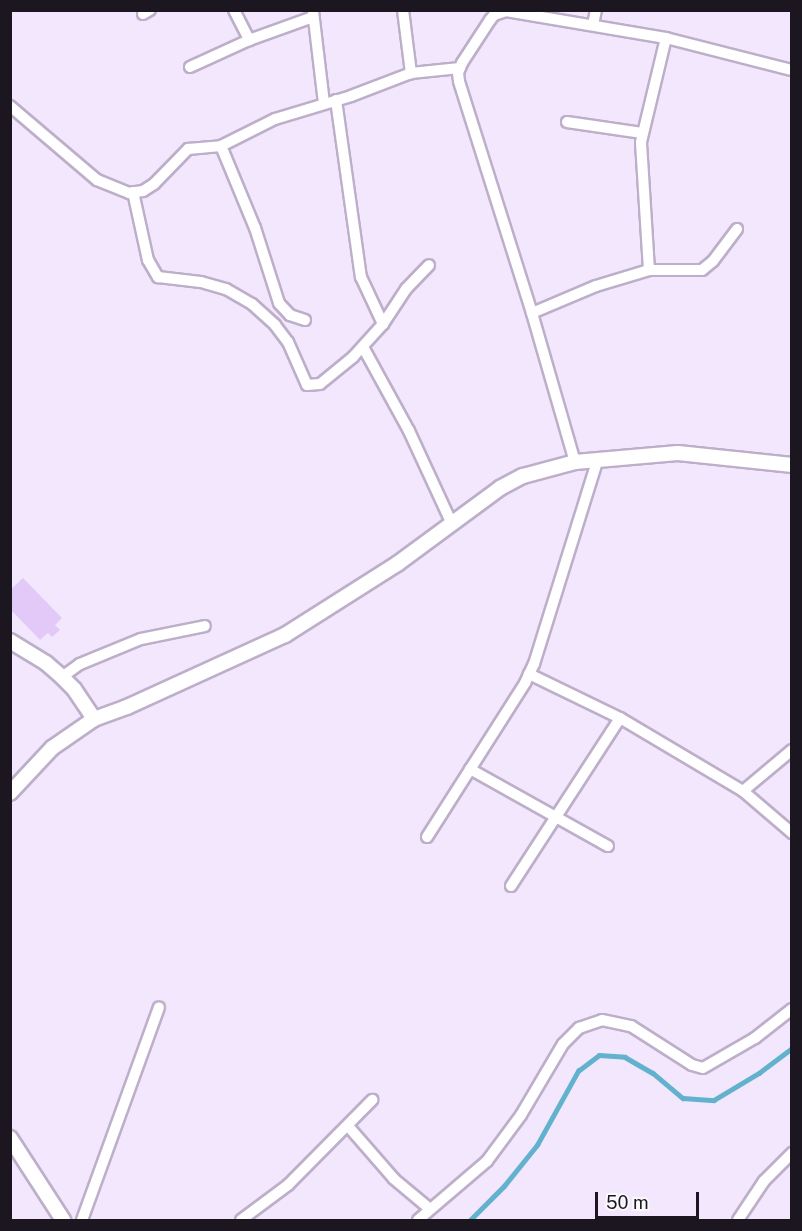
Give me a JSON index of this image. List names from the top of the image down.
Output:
{
  "scale_bar": "50 m"
}
